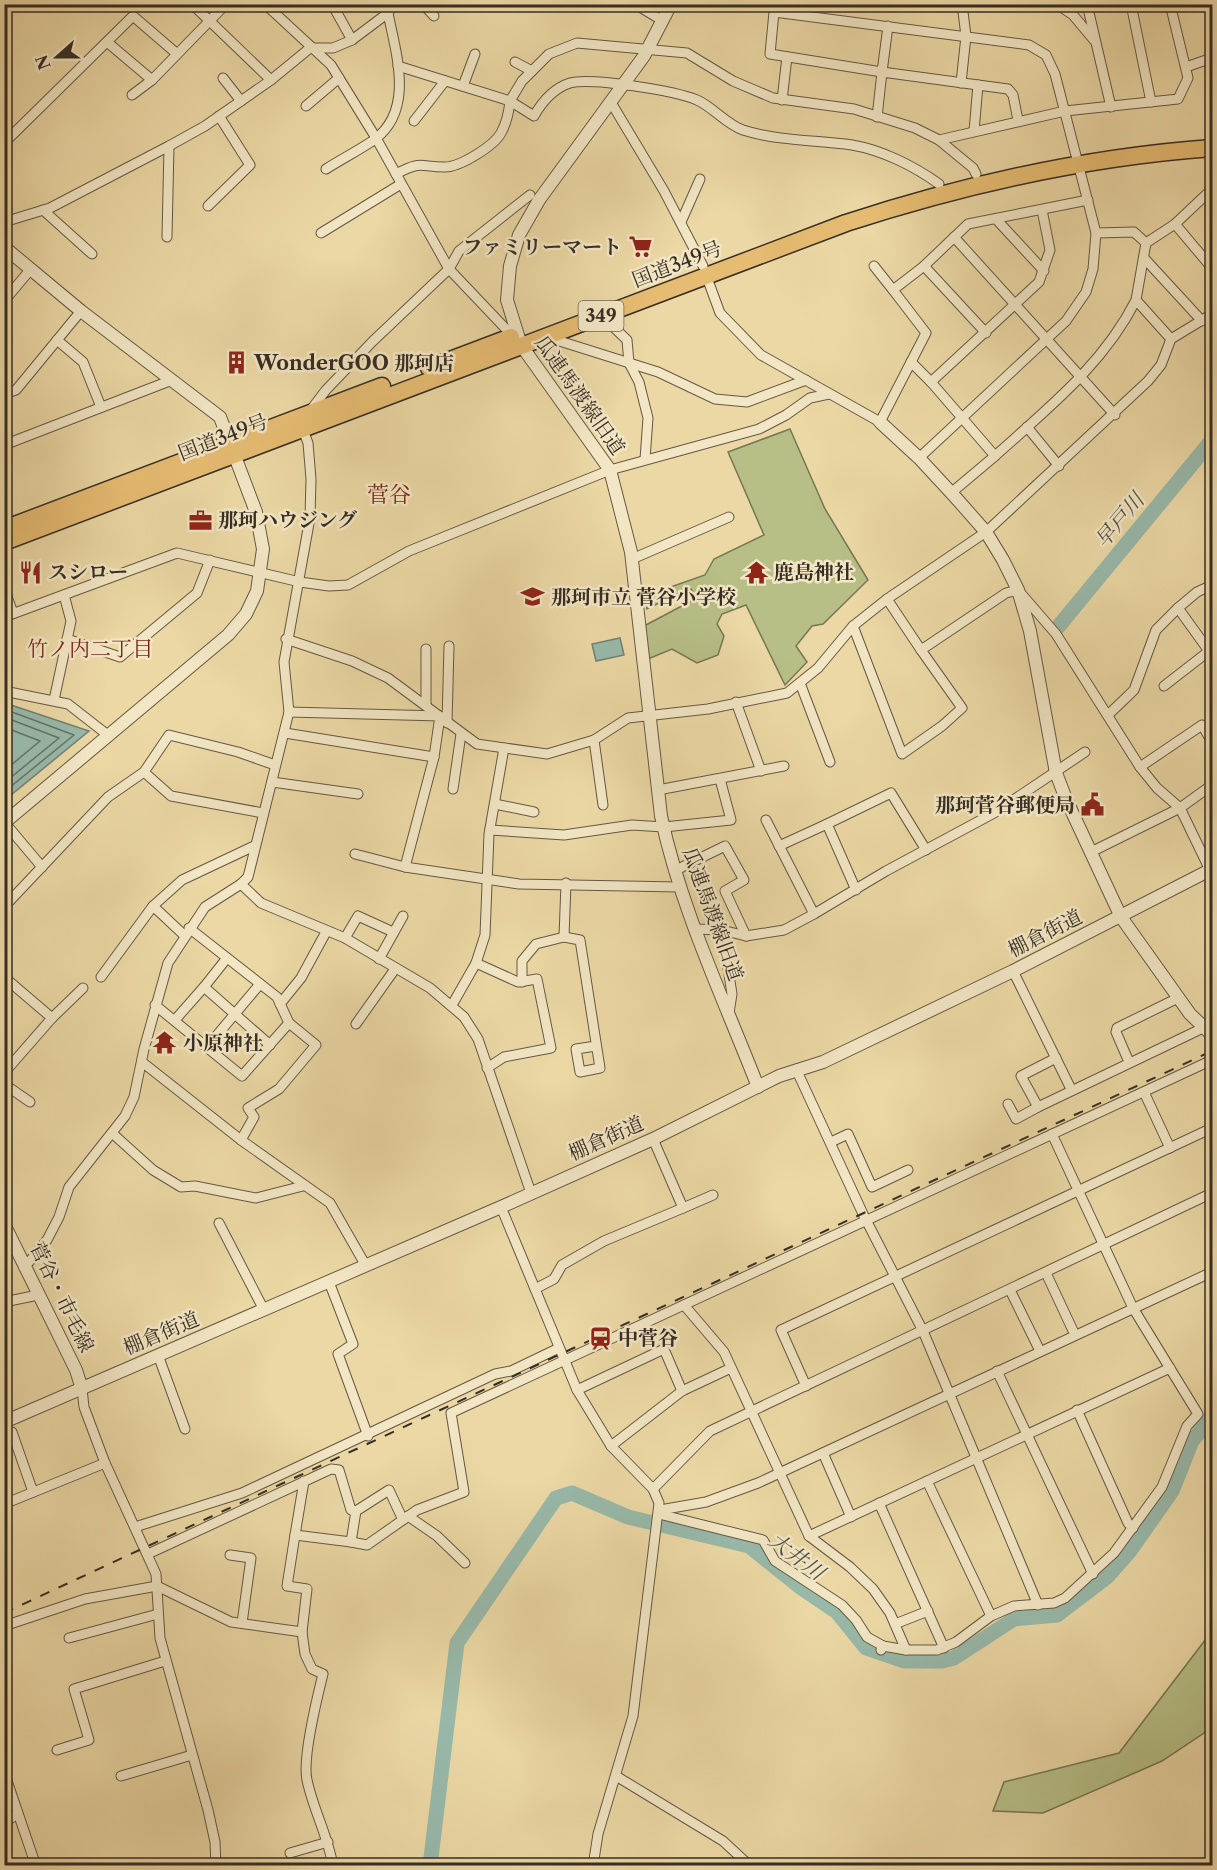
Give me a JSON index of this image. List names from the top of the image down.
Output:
{
  "streets": {
    "highway": ["国道349号", "349"],
    "street": ["瓜連馬渡線旧道", "棚倉街道", "菅谷・市毛線"]
  },
  "crossings": [
    ["国道349号", "瓜連馬渡線旧道"],
    ["瓜連馬渡線旧道", "棚倉街道"],
    ["棚倉街道", "菅谷・市毛線"]
  ],
  "districts": ["菅谷", "竹ノ内二丁目"],
  "water": ["早戸川", "大井川"],
  "places": {
    "supermarket": ["ファミリーマート"],
    "building": ["WonderGOO 那珂店"],
    "office": ["那珂ハウジング"],
    "restaurant": ["スシロー"],
    "temple": ["鹿島神社", "小原神社"],
    "school or university": ["那珂市立 菅谷小学校"],
    "public building": ["那珂菅谷郵便局"],
    "station": ["中菅谷"]
  },
  "north": "left"
}
